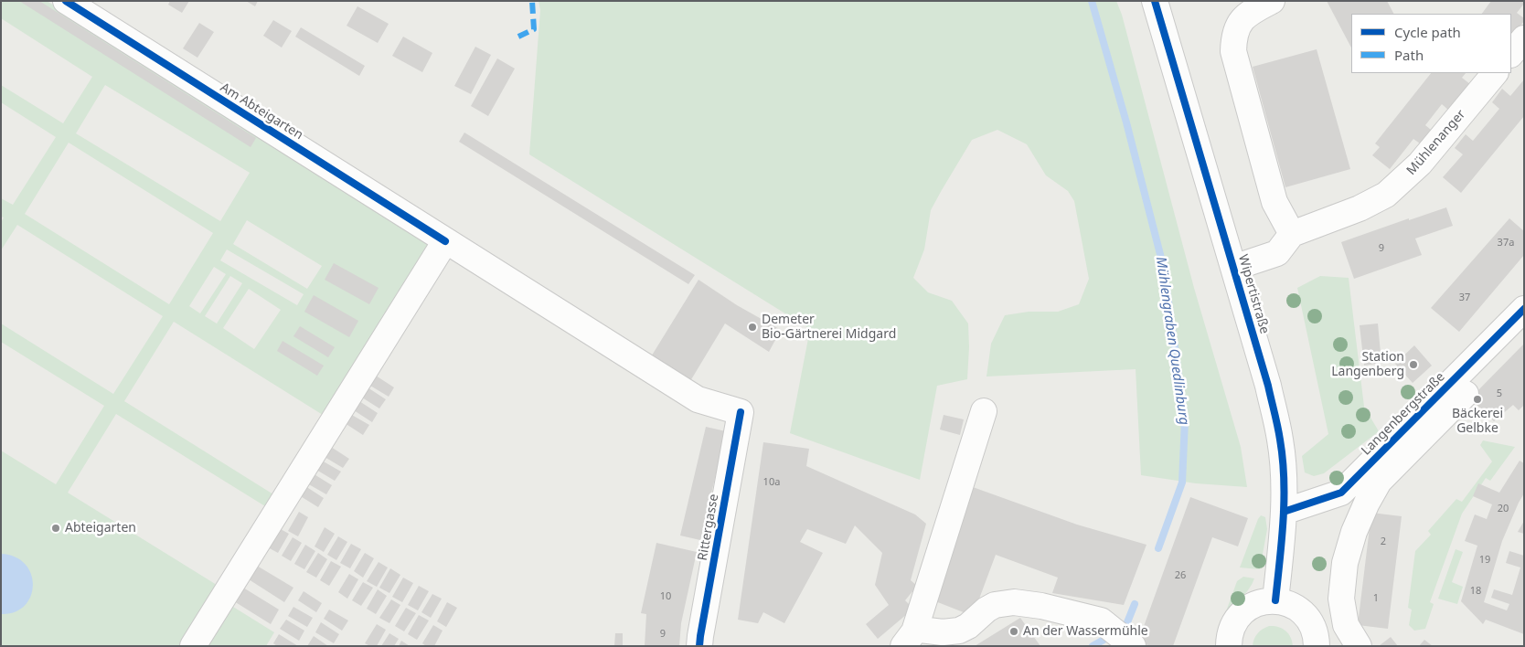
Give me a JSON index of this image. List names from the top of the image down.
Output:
{
  "streets": {
    "street": [
      "Am Abteigarten",
      "Mühlenanger",
      "Wipertistraße",
      "Langenbergstraße",
      "Rittergasse"
    ]
  },
  "crossings": [
    ["Am Abteigarten", "Rittergasse"],
    ["Wipertistraße", "Langenbergstraße"]
  ],
  "water": ["Mühlengraben Quedlinburg"],
  "places": [
    "Demeter Bio-Gärtnerei Midgard",
    "Station Langenberg",
    "Bäckerei Gelbke",
    "Abteigarten",
    "An der Wassermühle"
  ],
  "house_numbers": [
    "37a",
    "9",
    "37",
    "5",
    "10a",
    "20",
    "2",
    "19",
    "26",
    "18",
    "10",
    "1",
    "9"
  ],
  "legend": ["Cycle path", "Path"]
}
